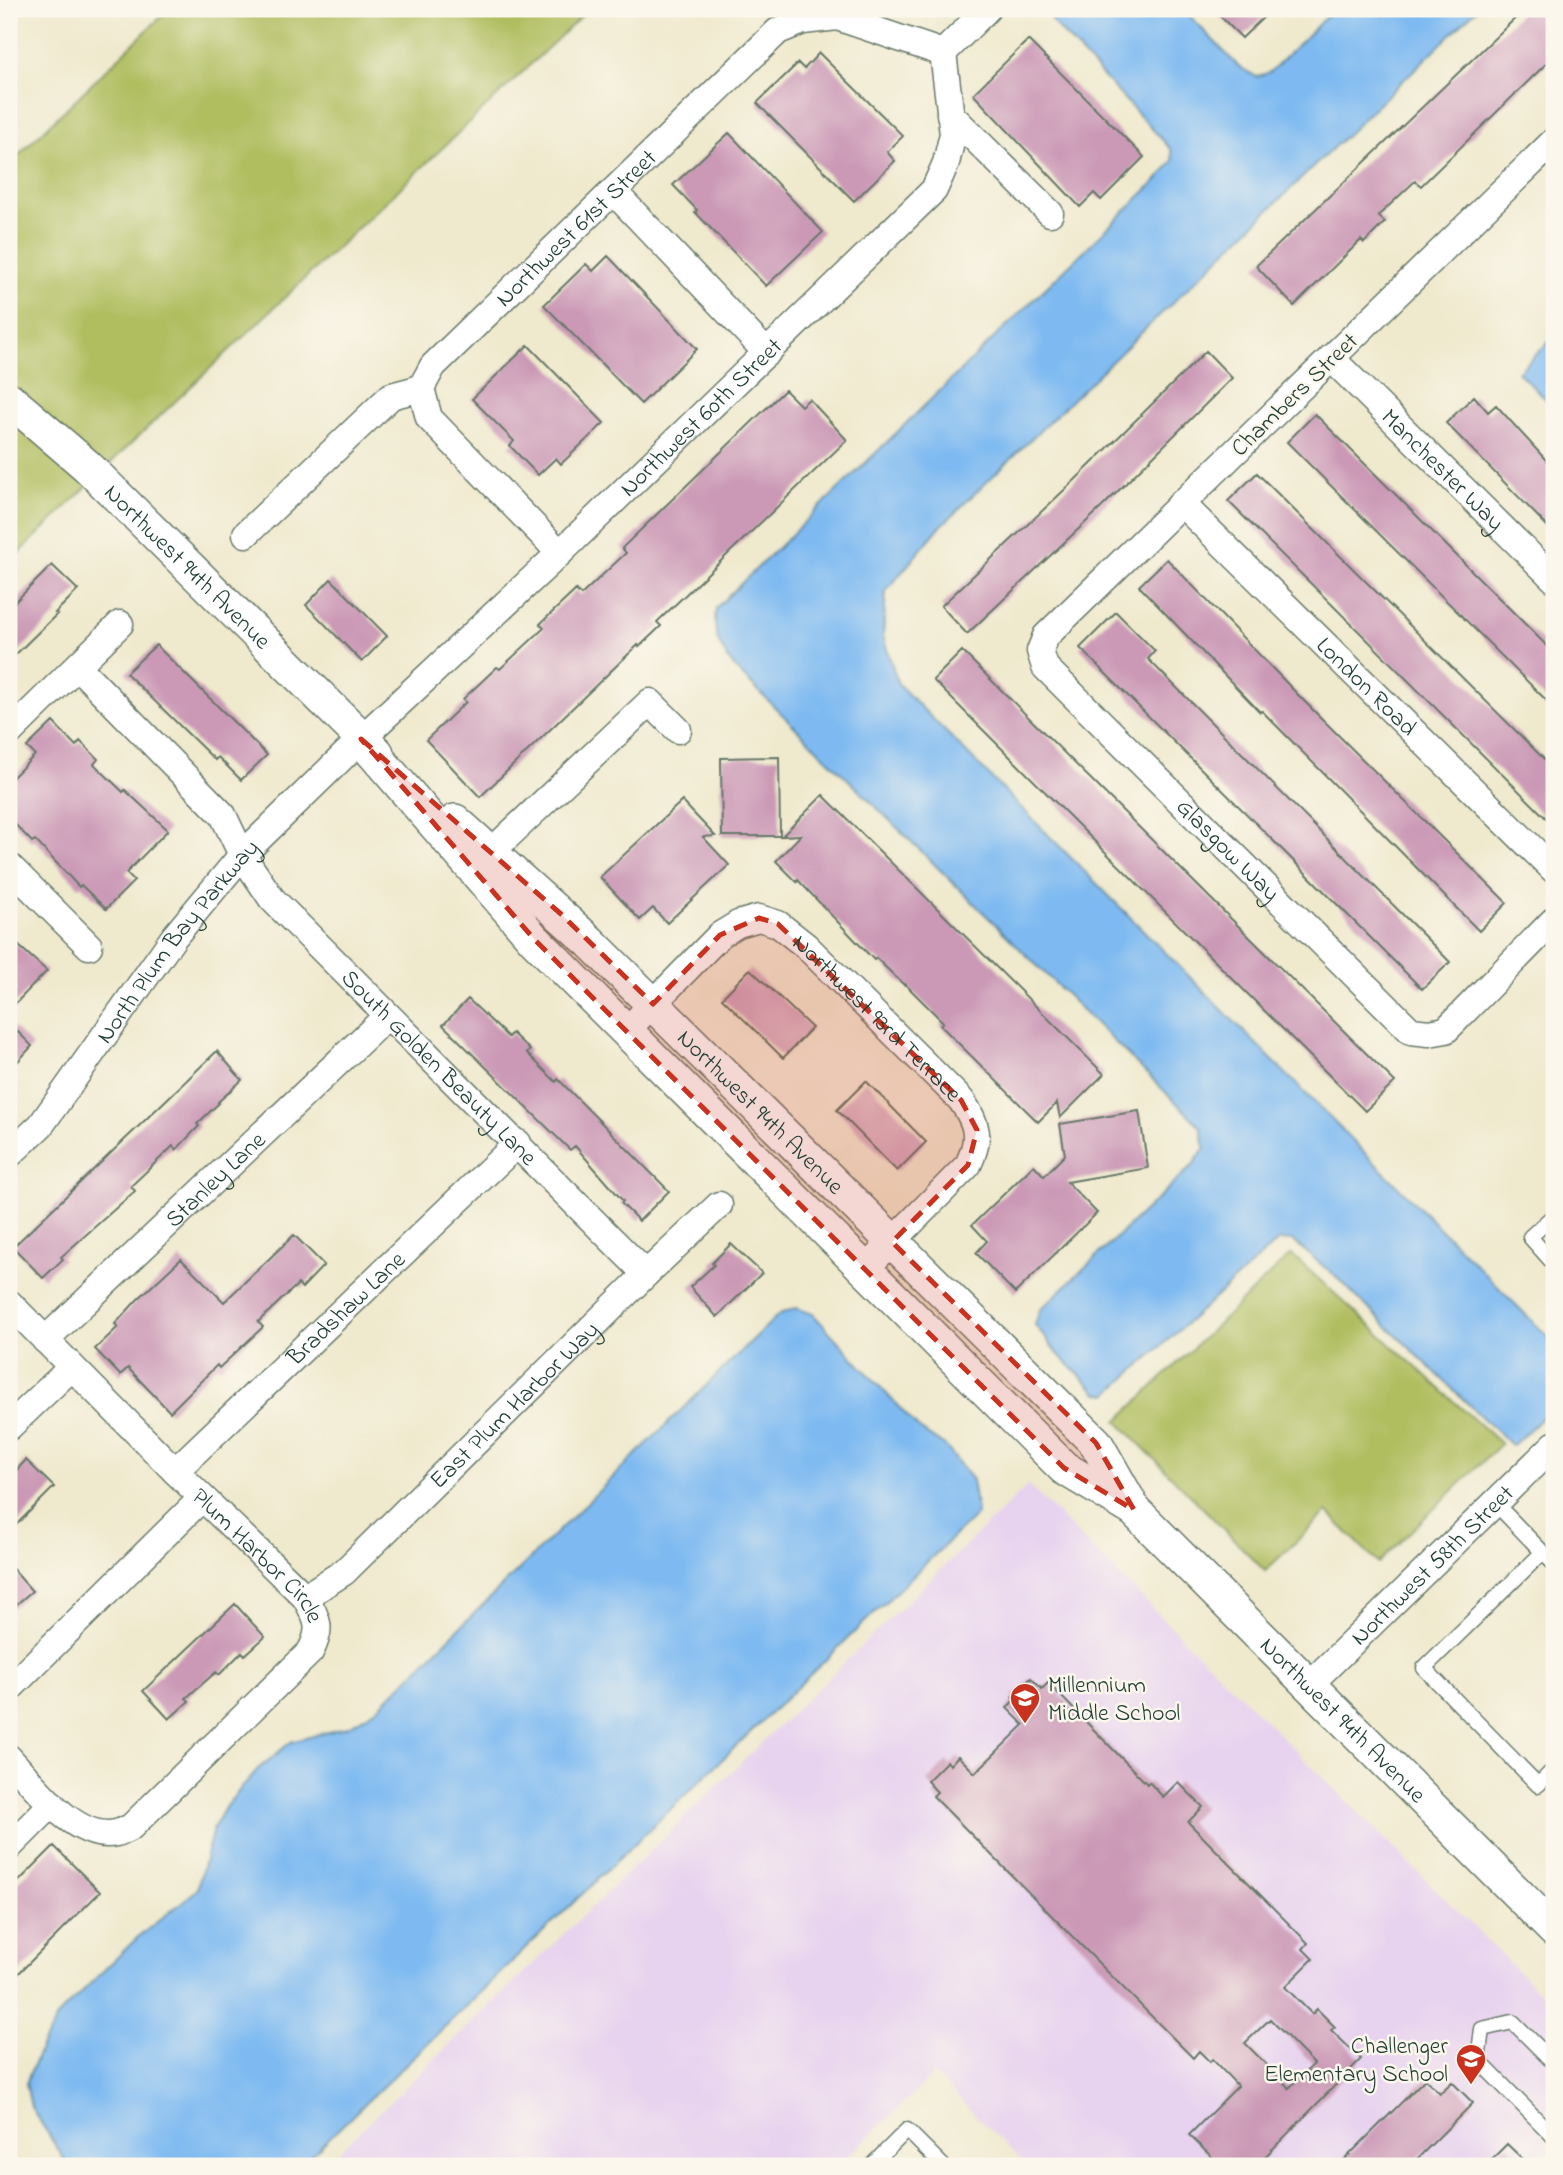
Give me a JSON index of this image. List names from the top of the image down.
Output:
{
  "streets": {
    "street": [
      "Northwest 61st Street",
      "Chambers Street",
      "Northwest 60th Street",
      "Manchester Way",
      "Northwest 94th Avenue",
      "London Road",
      "Glasgow Way",
      "North Plum Bay Parkway",
      "Northwest 93rd Terrace",
      "South Golden Beauty Lane",
      "Stanley Lane",
      "Bradshaw Lane",
      "East Plum Harbor Way",
      "Plum Harbor Circle",
      "Northwest 58th Street"
    ]
  },
  "crossings": [
    ["Northwest 61st Street", "Northwest 60th Street"],
    ["Chambers Street", "Manchester Way"],
    ["Chambers Street", "London Road"],
    ["Chambers Street", "Glasgow Way"],
    ["Northwest 60th Street", "Northwest 94th Avenue"],
    ["Northwest 60th Street", "North Plum Bay Parkway"],
    ["Northwest 94th Avenue", "North Plum Bay Parkway"],
    ["Northwest 94th Avenue", "Northwest 93rd Terrace"],
    ["Northwest 94th Avenue", "Northwest 58th Street"],
    ["North Plum Bay Parkway", "South Golden Beauty Lane"],
    ["South Golden Beauty Lane", "Stanley Lane"],
    ["South Golden Beauty Lane", "Bradshaw Lane"],
    ["South Golden Beauty Lane", "East Plum Harbor Way"],
    ["Stanley Lane", "Plum Harbor Circle"],
    ["Bradshaw Lane", "Plum Harbor Circle"],
    ["East Plum Harbor Way", "Plum Harbor Circle"]
  ],
  "places": {
    "school or university": ["Millennium Middle School", "Challenger Elementary School"]
  }
}
